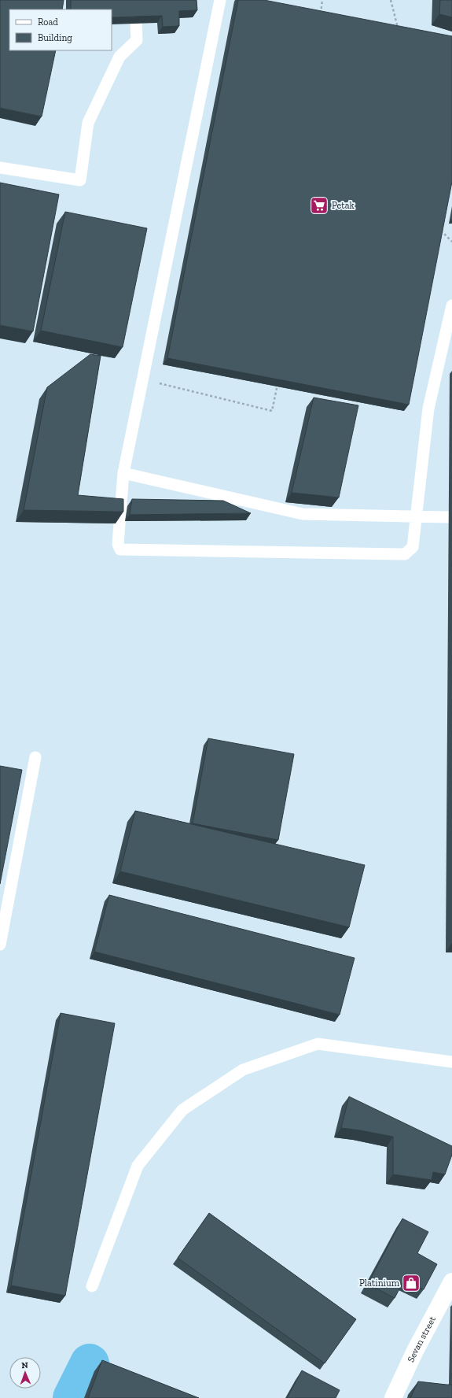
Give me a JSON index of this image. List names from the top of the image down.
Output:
{
  "streets": {
    "street": ["Sevan street"]
  },
  "places": {
    "supermarket": ["Petak"],
    "shop": ["Platinium"]
  },
  "legend": ["Road", "Building"],
  "north": "top"
}
